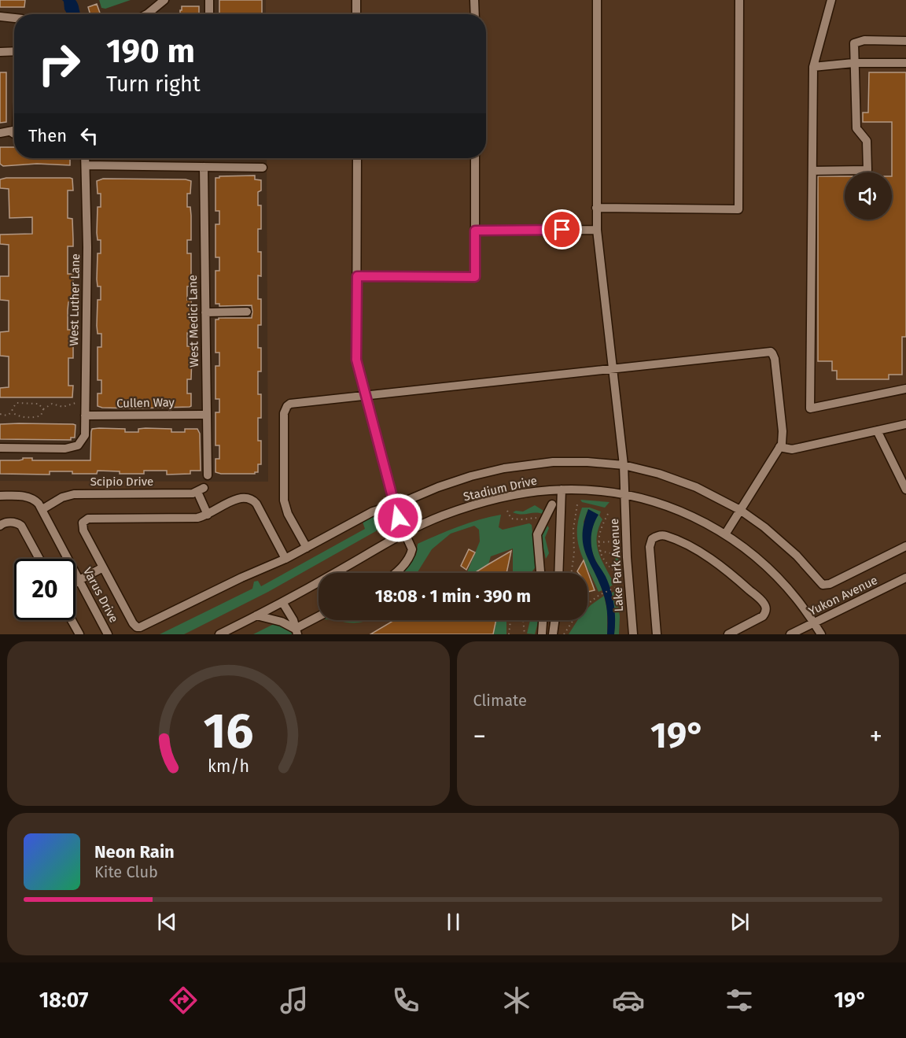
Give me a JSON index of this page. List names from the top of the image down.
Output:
{
  "streets": {
    "street": [
      "West Luther Lane",
      "West Medici Lane",
      "Cullen Way",
      "Scipio Drive",
      "Stadium Drive",
      "Lake Park Avenue",
      "Varus Drive",
      "Yukon Avenue"
    ]
  },
  "crossings": [
    ["West Luther Lane", "Cullen Way"],
    ["West Medici Lane", "Cullen Way"],
    ["Scipio Drive", "Varus Drive"],
    ["Stadium Drive", "Lake Park Avenue"],
    ["Stadium Drive", "Yukon Avenue"]
  ],
  "page": {
    "turn": ["190 m", "Turn right"],
    "then": "Then",
    "limit": "20",
    "trip": "18:08 · 1 min · 390 m",
    "tile": "Climate",
    "heat": ["−", "19°", "+"],
    "song": ["Neon Rain", "Kite Club"],
    "tabs": ["18:07", "19°"],
    "gauge": ["16", "km/h"]
  }
}
